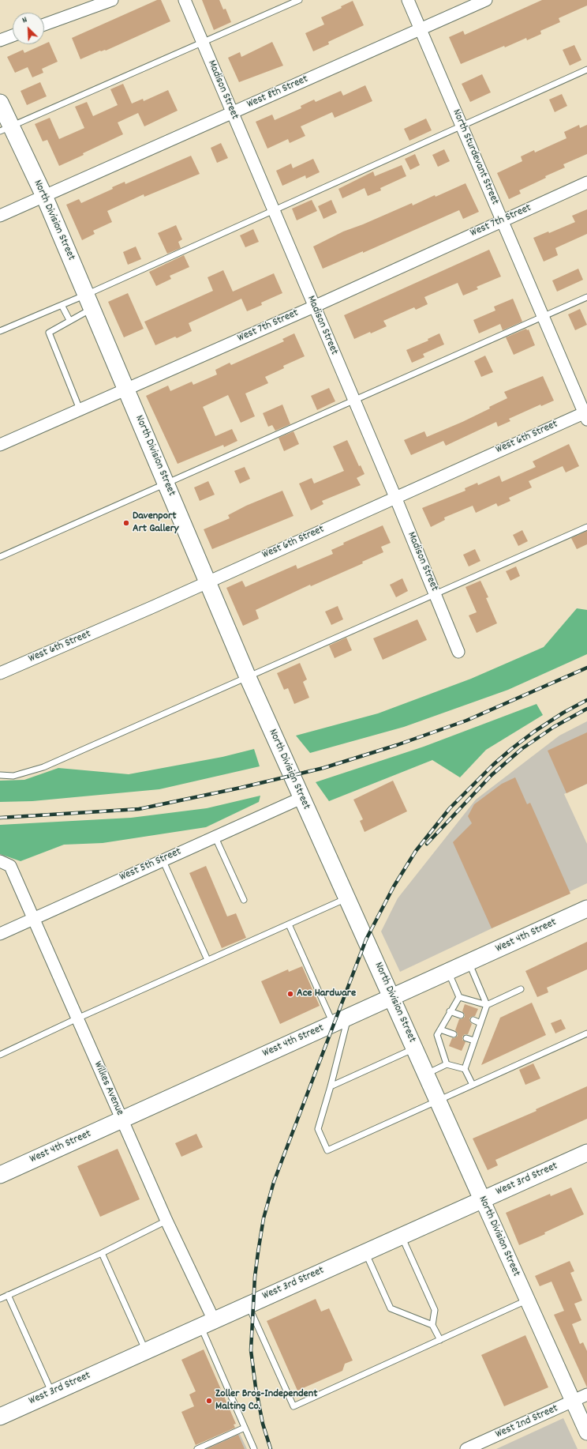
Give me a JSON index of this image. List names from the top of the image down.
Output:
{
  "streets": {
    "main road": ["North Division Street", "West 4th Street", "West 3rd Street"],
    "street": [
      "Madison Street",
      "West 8th Street",
      "North Sturdevant Street",
      "West 7th Street",
      "West 6th Street",
      "West 5th Street",
      "Wilkes Avenue",
      "West 2nd Street"
    ]
  },
  "crossings": [
    ["Madison Street", "West 8th Street"],
    ["Madison Street", "West 7th Street"],
    ["Madison Street", "West 6th Street"],
    ["West 8th Street", "North Sturdevant Street"],
    ["West 8th Street", "North Division Street"],
    ["North Sturdevant Street", "West 7th Street"],
    ["North Sturdevant Street", "West 6th Street"],
    ["North Division Street", "West 7th Street"],
    ["North Division Street", "West 6th Street"],
    ["North Division Street", "West 5th Street"],
    ["North Division Street", "West 4th Street"],
    ["North Division Street", "West 3rd Street"],
    ["North Division Street", "West 2nd Street"],
    ["West 5th Street", "Wilkes Avenue"],
    ["West 4th Street", "Wilkes Avenue"],
    ["Wilkes Avenue", "West 3rd Street"]
  ],
  "places": ["Davenport Art Gallery", "Ace Hardware", "Zoller Bros-Independent Malting Co."],
  "north": "top left"
}
